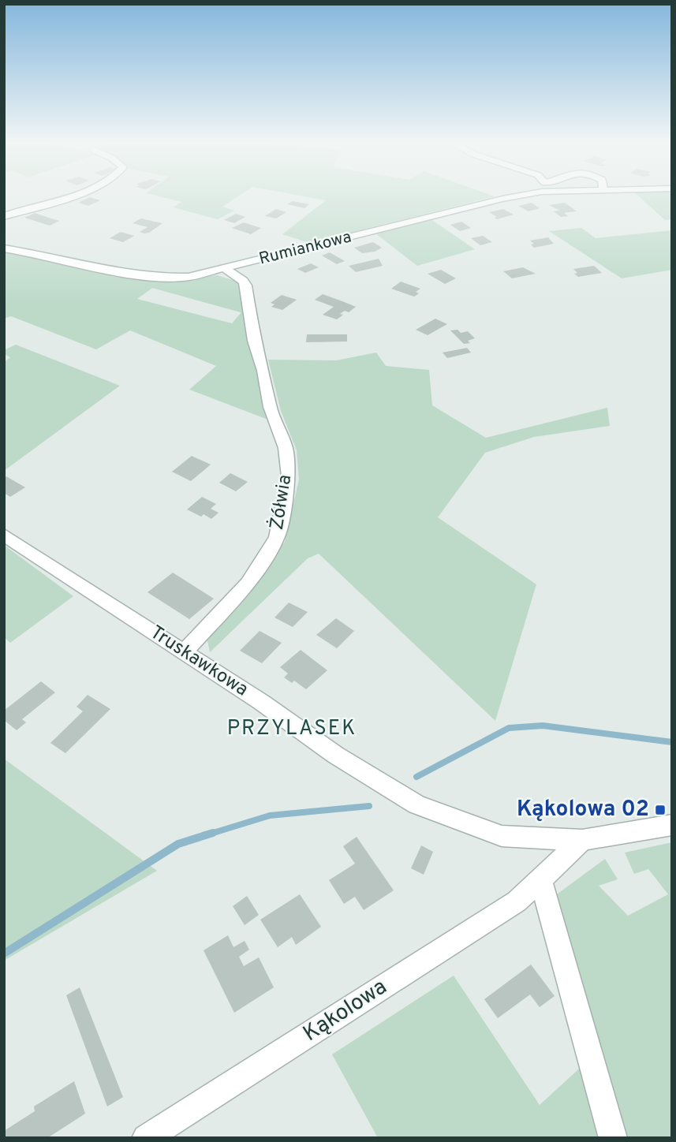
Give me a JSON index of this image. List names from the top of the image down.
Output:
{
  "streets": {
    "street": [
      "Rumiankowa",
      "Żółwia",
      "Truskawkowa",
      "Kąkolowa"
    ]
  },
  "crossings": [
    ["Rumiankowa", "Żółwia"],
    ["Żółwia", "Truskawkowa"],
    ["Truskawkowa", "Kąkolowa"]
  ],
  "districts": ["PRZYLASEK"],
  "places": {
    "transit": ["Kąkolowa 02"]
  }
}
